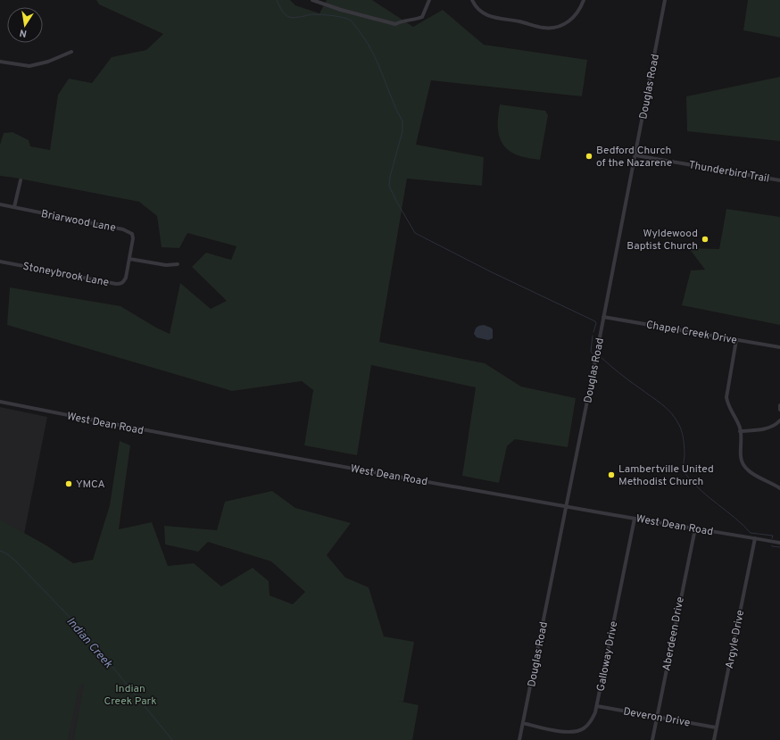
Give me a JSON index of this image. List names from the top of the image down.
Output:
{
  "streets": {
    "street": [
      "Douglas Road",
      "Thunderbird Trail",
      "Briarwood Lane",
      "Stoneybrook Lane",
      "Chapel Creek Drive",
      "West Dean Road",
      "Aberdeen Drive",
      "Argyle Drive",
      "Galloway Drive",
      "Deveron Drive"
    ]
  },
  "crossings": [
    ["Douglas Road", "Thunderbird Trail"],
    ["Douglas Road", "Chapel Creek Drive"],
    ["Douglas Road", "West Dean Road"],
    ["Douglas Road", "Galloway Drive"],
    ["Briarwood Lane", "Stoneybrook Lane"],
    ["West Dean Road", "Aberdeen Drive"],
    ["West Dean Road", "Argyle Drive"],
    ["West Dean Road", "Galloway Drive"],
    ["Aberdeen Drive", "Deveron Drive"],
    ["Argyle Drive", "Deveron Drive"],
    ["Galloway Drive", "Deveron Drive"]
  ],
  "water": ["Indian Creek"],
  "parks": ["Indian Creek Park"],
  "places": [
    "Bedford Church of the Nazarene",
    "Wyldewood Baptist Church",
    "Lambertville United Methodist Church",
    "YMCA"
  ],
  "north": "bottom"
}
